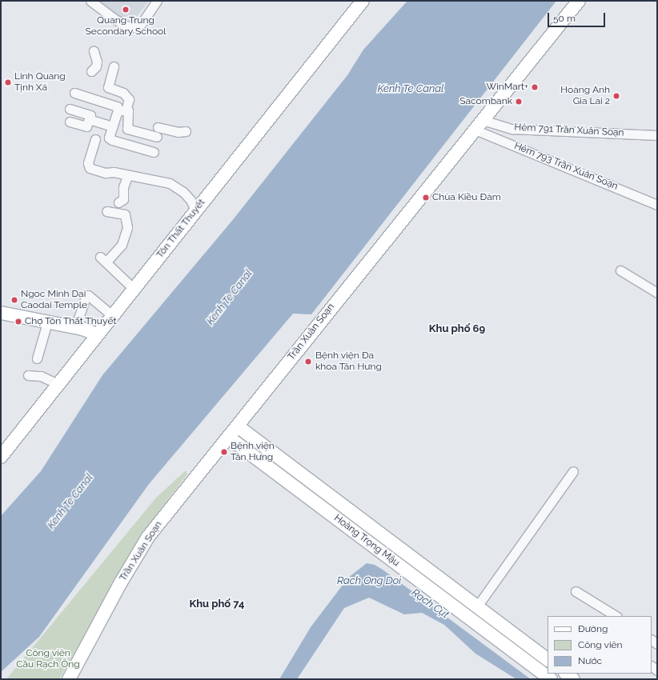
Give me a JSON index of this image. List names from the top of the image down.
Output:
{
  "streets": {
    "main road": ["Tôn Thất Thuyết", "Trần Xuân Soạn", "Hoàng Trọng Mậu"],
    "street": ["Hẻm 791 Trần Xuân Soạn", "Hẻm 793 Trần Xuân Soạn"]
  },
  "crossings": [
    ["Hẻm 791 Trần Xuân Soạn", "Trần Xuân Soạn"],
    ["Hẻm 793 Trần Xuân Soạn", "Trần Xuân Soạn"],
    ["Trần Xuân Soạn", "Hoàng Trọng Mậu"]
  ],
  "districts": ["Khu phố 69", "Khu phố 74"],
  "water": ["Kenh Te Canal", "Rach Ong Doi", "Rạch Cụt"],
  "parks": ["Công viên Cầu Rạch Ông"],
  "places": [
    "Quang Trung Secondary School",
    "Linh Quang Tịnh Xá",
    "WinMart+",
    "Hoàng Anh Gia Lai 2",
    "Sacombank",
    "Chùa Kiều Đàm",
    "Ngoc Minh Dai Caodai Temple",
    "Chợ Tôn Thất Thuyết",
    "Bệnh viện Đa khoa Tân Hưng",
    "Bệnh viện Tân Hưng"
  ],
  "legend": ["Đường", "Công viên", "Nước"],
  "scale_bar": "50 m"
}
